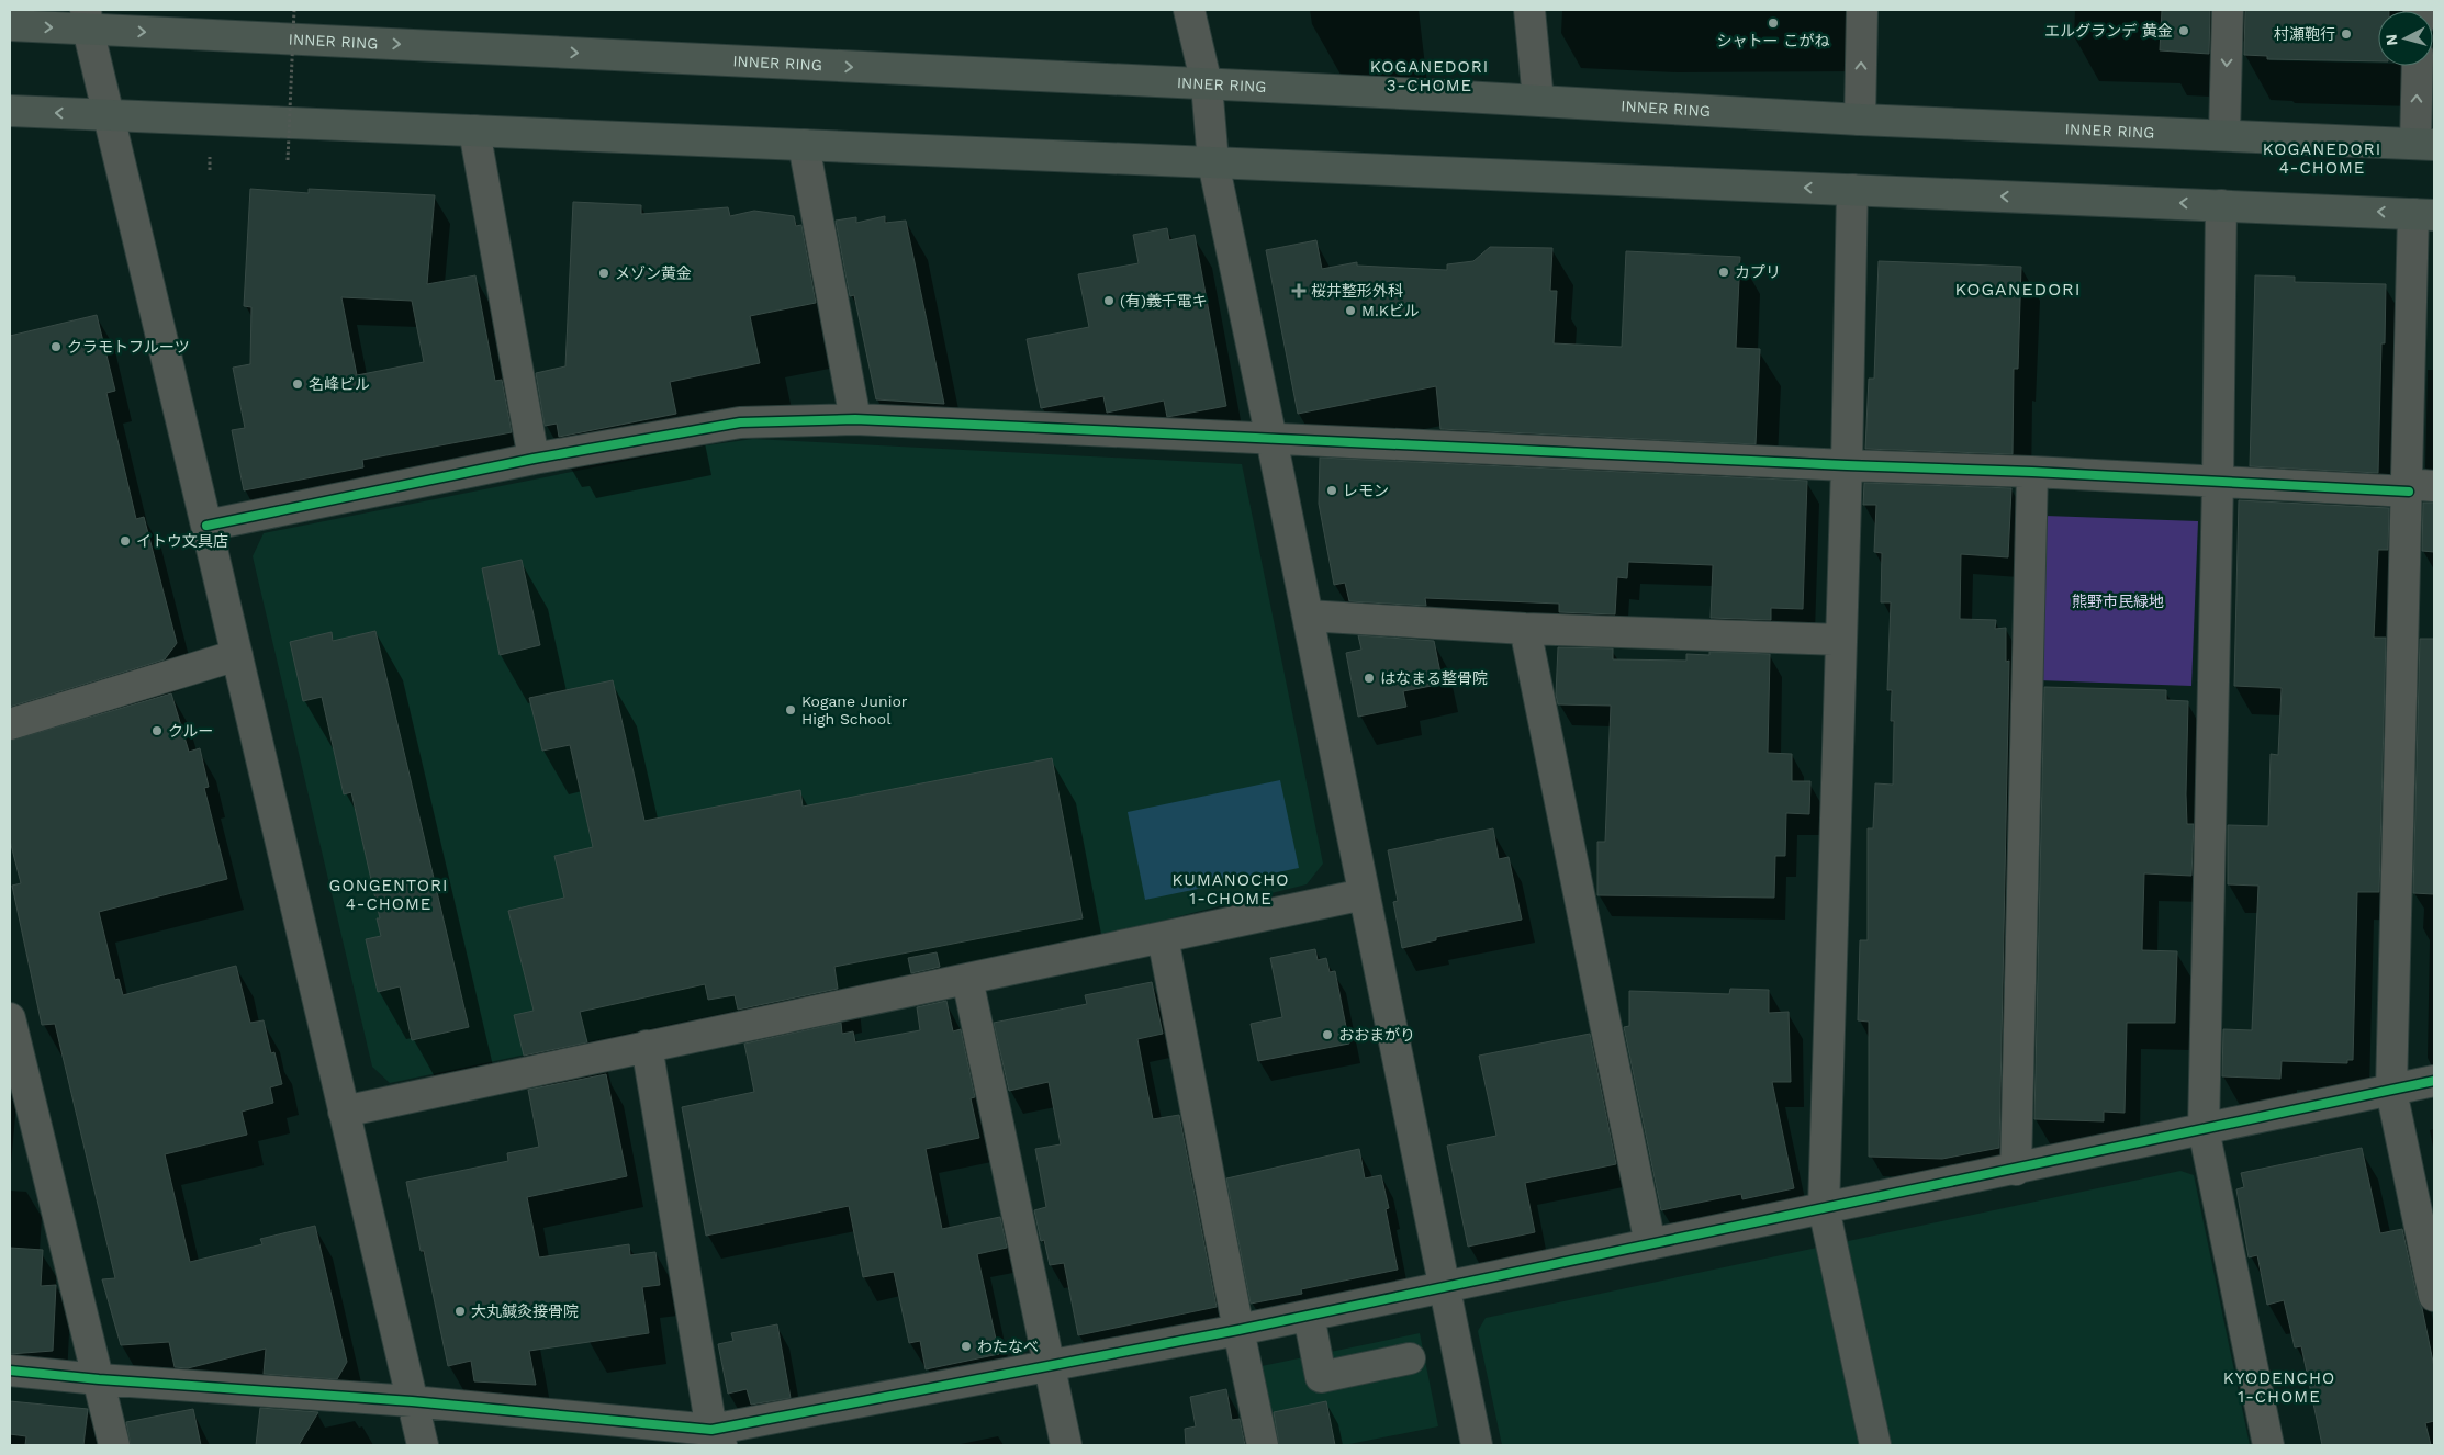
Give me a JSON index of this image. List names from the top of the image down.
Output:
{
  "streets": {
    "main road": ["INNER RING"]
  },
  "districts": [
    "KOGANEDORI 3-CHOME",
    "KOGANEDORI 4-CHOME",
    "KOGANEDORI",
    "KUMANOCHO 1-CHOME",
    "GONGENTORI 4-CHOME",
    "KYODENCHO 1-CHOME"
  ],
  "parks": ["熊野市民緑地"],
  "places": {
    "other": [
      "シャトー こがね",
      "エルグランデ 黄金",
      "村瀬鞄行",
      "カプリ",
      "メゾン黄金",
      "(有)義千電キ",
      "M.Kビル",
      "クラモトフルーツ",
      "名峰ビル",
      "レモン",
      "イトウ文具店",
      "はなまる整骨院",
      "Kogane Junior High School",
      "クルー",
      "おおまがり",
      "大丸鍼灸接骨院",
      "わたなべ"
    ],
    "health": ["桜井整形外科"]
  },
  "north": "left"
}
